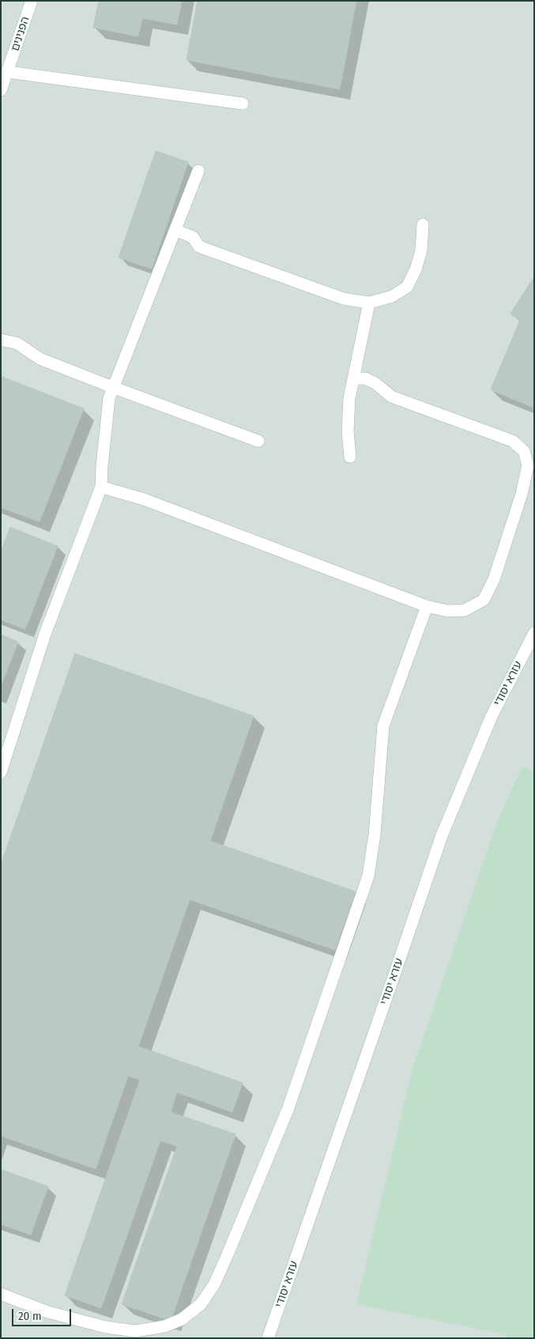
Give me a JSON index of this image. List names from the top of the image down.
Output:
{
  "streets": {
    "street": ["הפנינים", "עזרא יסודי"]
  },
  "scale_bar": "20 m"
}
